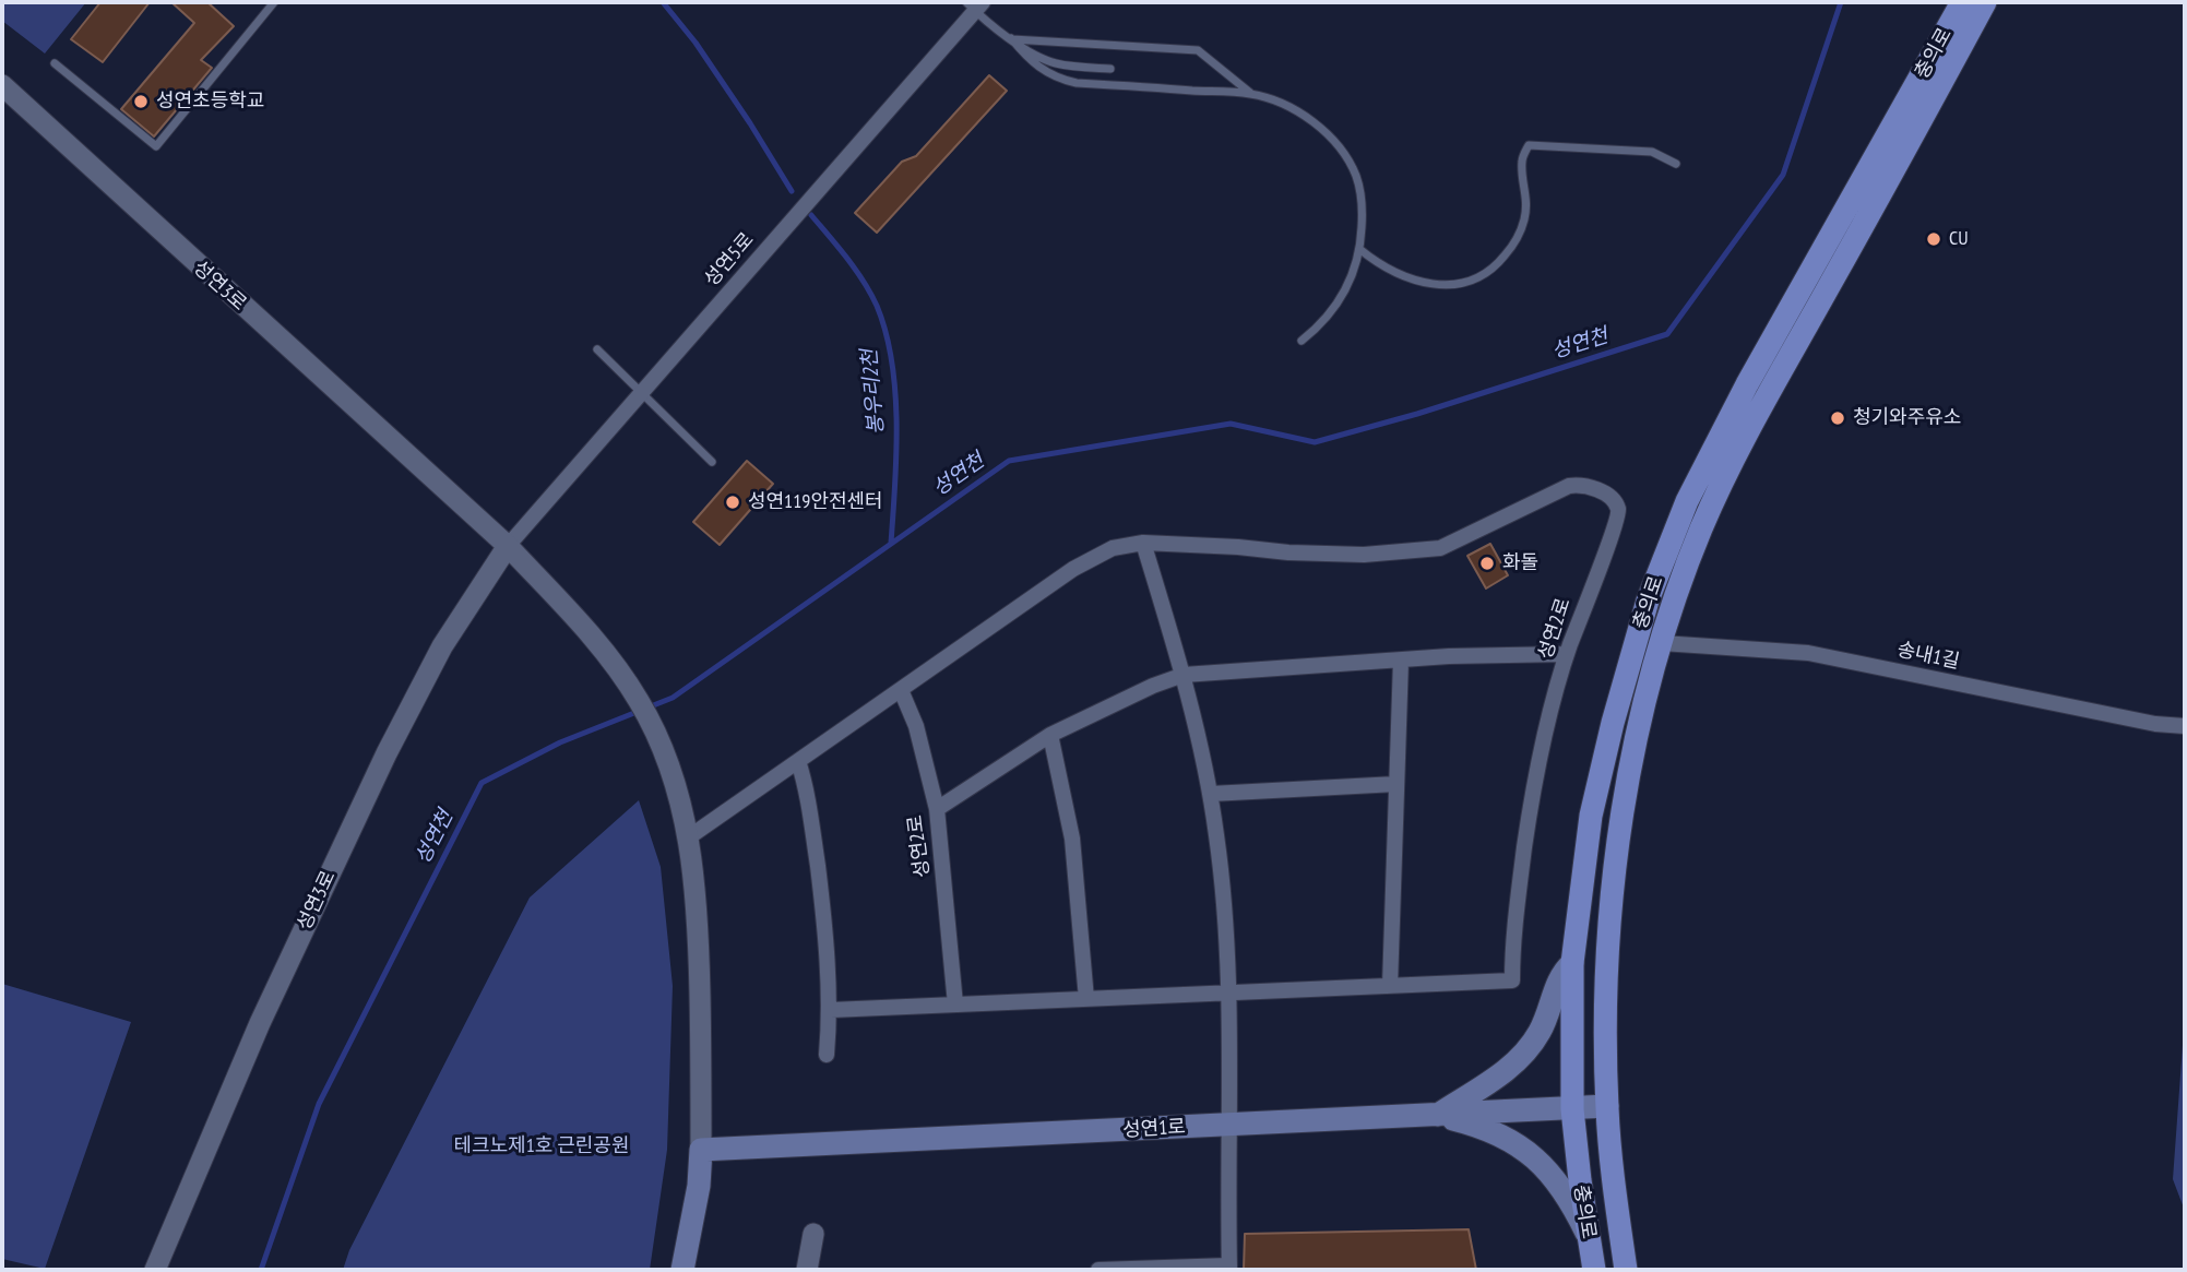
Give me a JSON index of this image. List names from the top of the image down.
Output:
{
  "streets": {
    "main road": ["충의로", "성연1로"],
    "street": [
      "성연5로",
      "성연3로",
      "성연2로",
      "송내1길"
    ]
  },
  "crossings": [
    ["충의로", "송내1길"],
    ["충의로", "성연1로"],
    ["성연5로", "성연3로"],
    ["성연3로", "성연2로"]
  ],
  "water": ["성연천", "봉우리2천"],
  "parks": ["테크노제1호 근린공원"],
  "places": [
    "성연초등학교",
    "CU",
    "청기와주유소",
    "성연119안전센터",
    "화돌"
  ]
}
